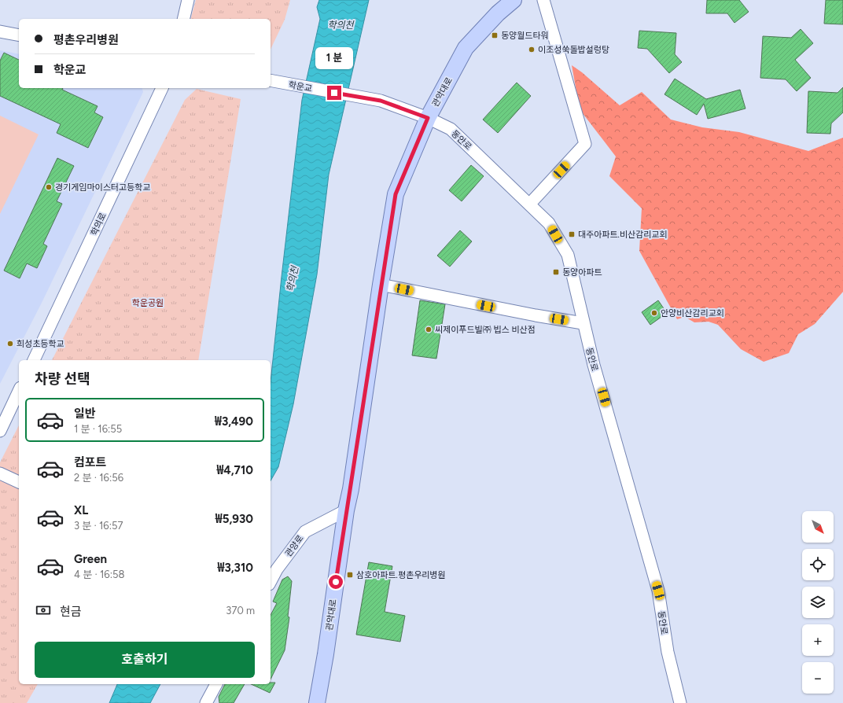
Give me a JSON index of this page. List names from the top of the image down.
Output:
{
  "streets": {
    "main road": ["관악대로"],
    "street": [
      "학운교",
      "동안로",
      "학의로",
      "관양로"
    ]
  },
  "crossings": [
    ["학운교", "동안로"],
    ["관악대로", "동안로"],
    ["관악대로", "관양로"]
  ],
  "water": ["학의천"],
  "parks": ["학운공원"],
  "places": {
    "transit": [
      "동양월드타워",
      "대주아파트.비산감리교회",
      "동양아파트",
      "삼호아파트.평촌우리병원"
    ],
    "other": [
      "이조성쑥돌밥설렁탕",
      "경기게임마이스터고등학교",
      "안양비산감리교회",
      "씨제이푸드빌㈜ 빕스 비산점",
      "희성초등학교"
    ]
  },
  "north": "bottom right",
  "page": {
    "banner": ["평촌우리병원", "학운교"],
    "bubble": "1 분",
    "heading": "차량 선택",
    "list": [
      {
        "name": "일반",
        "note": "1 분 · 16:55",
        "value": "₩3,490"
      },
      {
        "name": "컴포트",
        "note": "2 분 · 16:56",
        "value": "₩4,710"
      },
      {
        "name": "XL",
        "note": "3 분 · 16:57",
        "value": "₩5,930"
      },
      {
        "name": "Green",
        "note": "4 분 · 16:58",
        "value": "₩3,310"
      }
    ],
    "map_buttons": ["+", "−"],
    "pay": ["현금", "370 m"],
    "buttons": "호출하기"
  }
}
